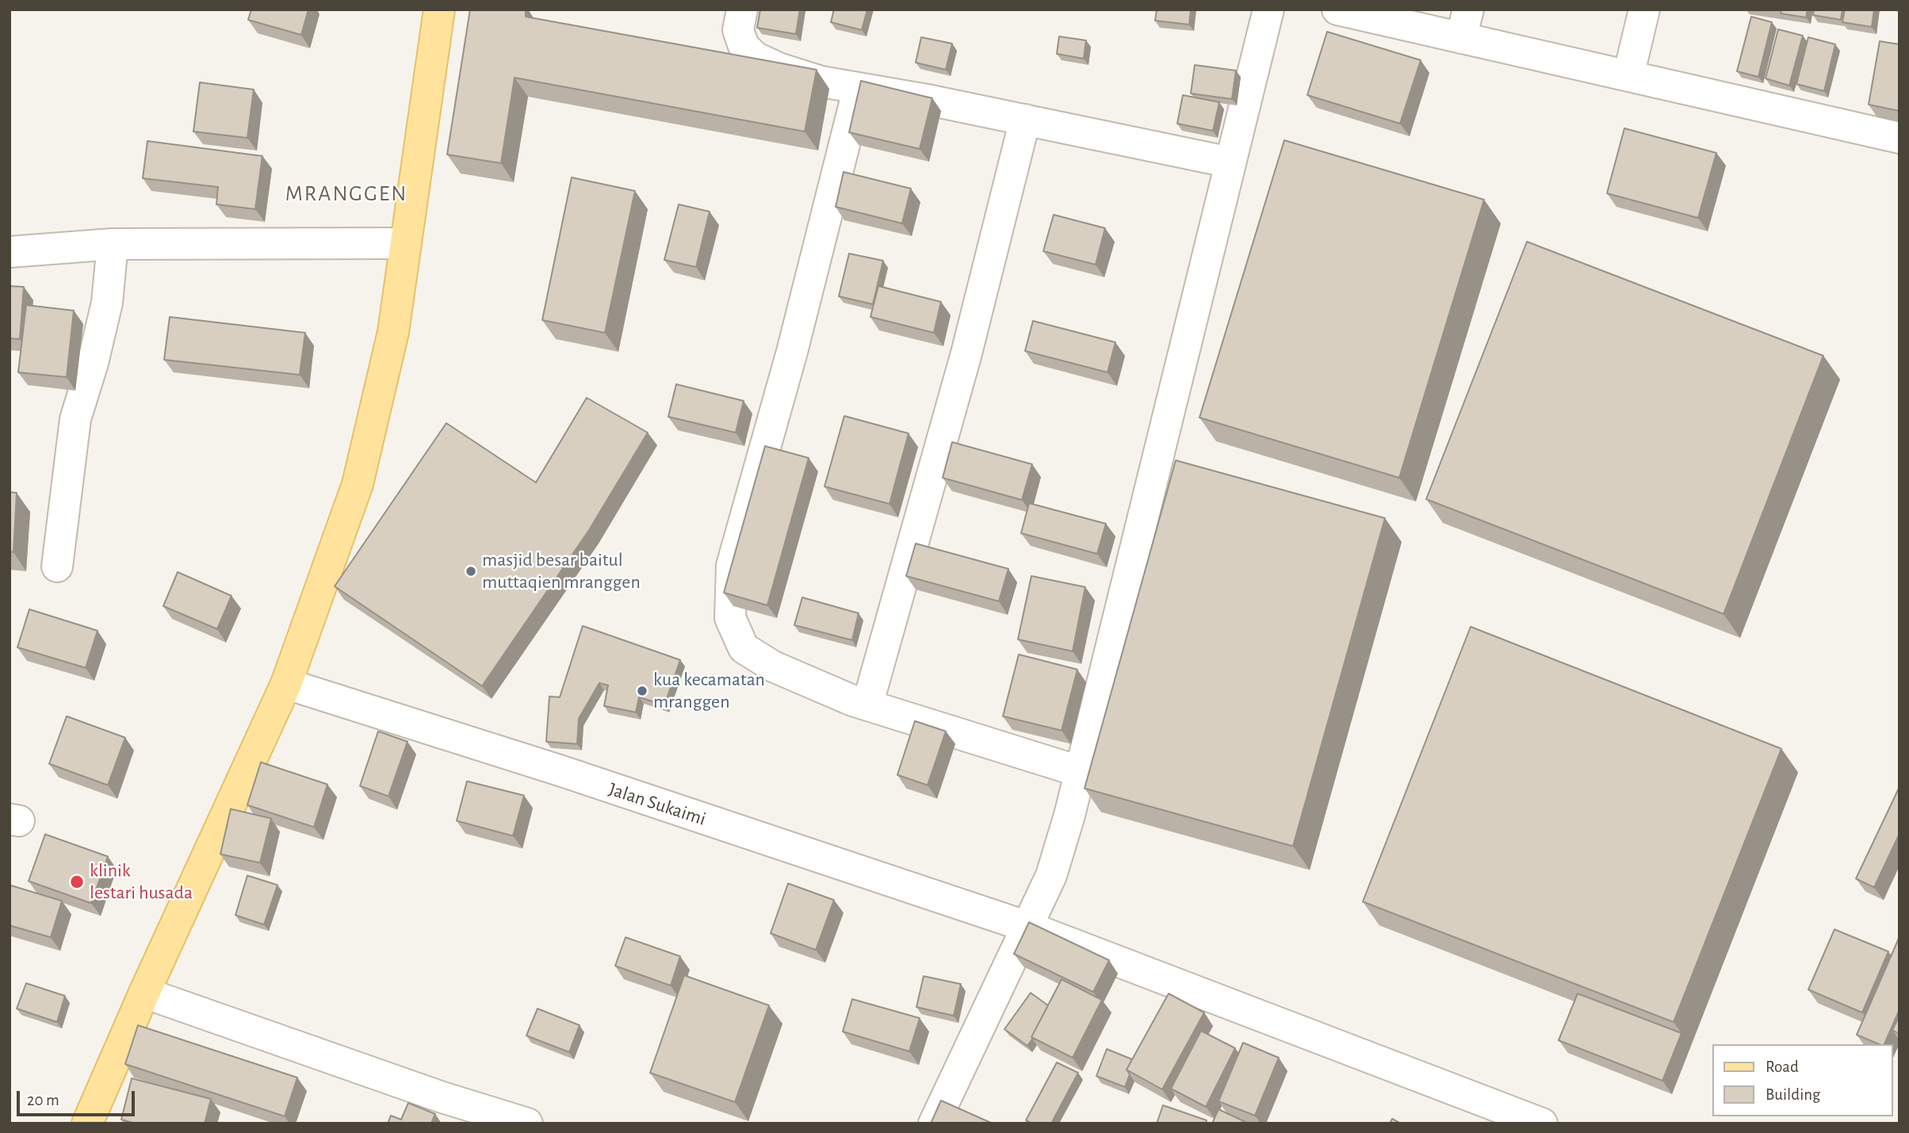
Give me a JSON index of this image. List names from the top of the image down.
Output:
{
  "streets": {
    "street": ["Jalan Sukaimi"]
  },
  "districts": ["MRANGGEN"],
  "places": ["masjid besar baitul muttaqien mranggen", "kua kecamatan mranggen", "klinik lestari husada"],
  "legend": ["Road", "Building"],
  "scale_bar": "20 m"
}
